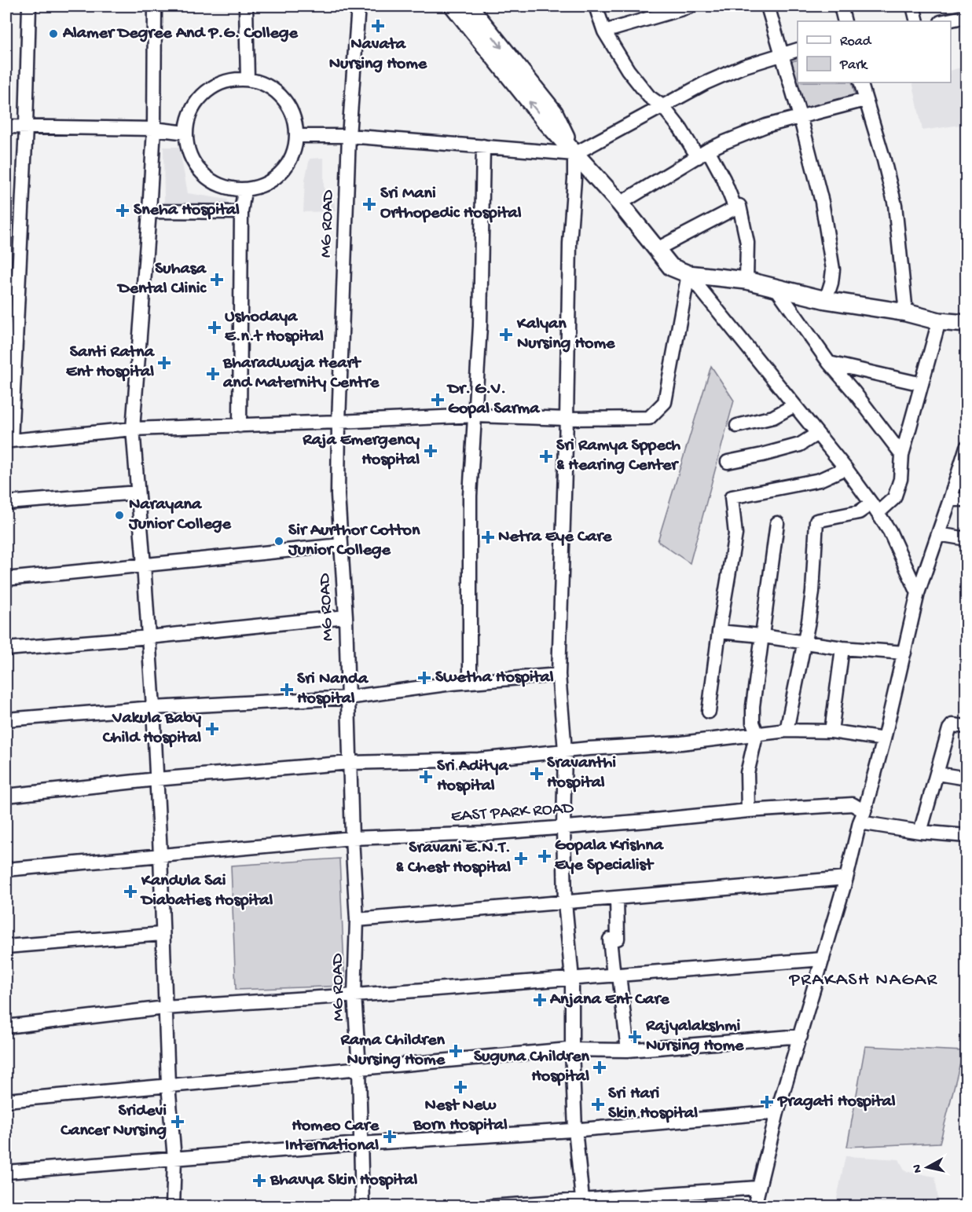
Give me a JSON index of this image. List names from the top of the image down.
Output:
{
  "streets": {
    "street": ["MG ROAD", "EAST PARK ROAD"]
  },
  "crossings": [
    ["MG ROAD", "EAST PARK ROAD"]
  ],
  "districts": ["PRAKASH NAGAR"],
  "places": {
    "health": [
      "Navata Nursing Home",
      "Sri Mani Orthopedic Hospital",
      "Sneha Hospital",
      "Suhasa Dental Clinic",
      "Ushodaya E.n.t Hospital",
      "Kalyan Nursing Home",
      "Santi Ratna Ent Hospital",
      "Bharadwaja Heart and Maternity Centre",
      "Dr. G.V. Gopal Sarma",
      "Raja Emergency Hospital",
      "Sri Ramya Sppech & Hearing Center",
      "Netra Eye Care",
      "Swetha Hospital",
      "Sri Nanda Hospital",
      "Vakula Baby Child Hospital",
      "Sravanthi Hospital",
      "Sri Aditya Hospital",
      "Gopala Krishna Eye Specialist",
      "Sravani E.N.T. & Chest Hospital",
      "Kandula Sai Diabaties Hospital",
      "Anjana Ent Care",
      "Rajyalakshmi Nursing Home",
      "Rama Children Nursing Home",
      "Suguna Children Hospital",
      "Nest New Born Hospital",
      "Pragati Hospital",
      "Sri Hari Skin Hospital",
      "Sridevi Cancer Nursing",
      "Homeo Care International",
      "Bhavya Skin Hospital"
    ],
    "other": ["Alamer Degree And P.G. College", "Narayana Junior College", "Sir Aurthor Cotton Junior College"]
  },
  "legend": ["Road", "Park"],
  "north": "left"
}
